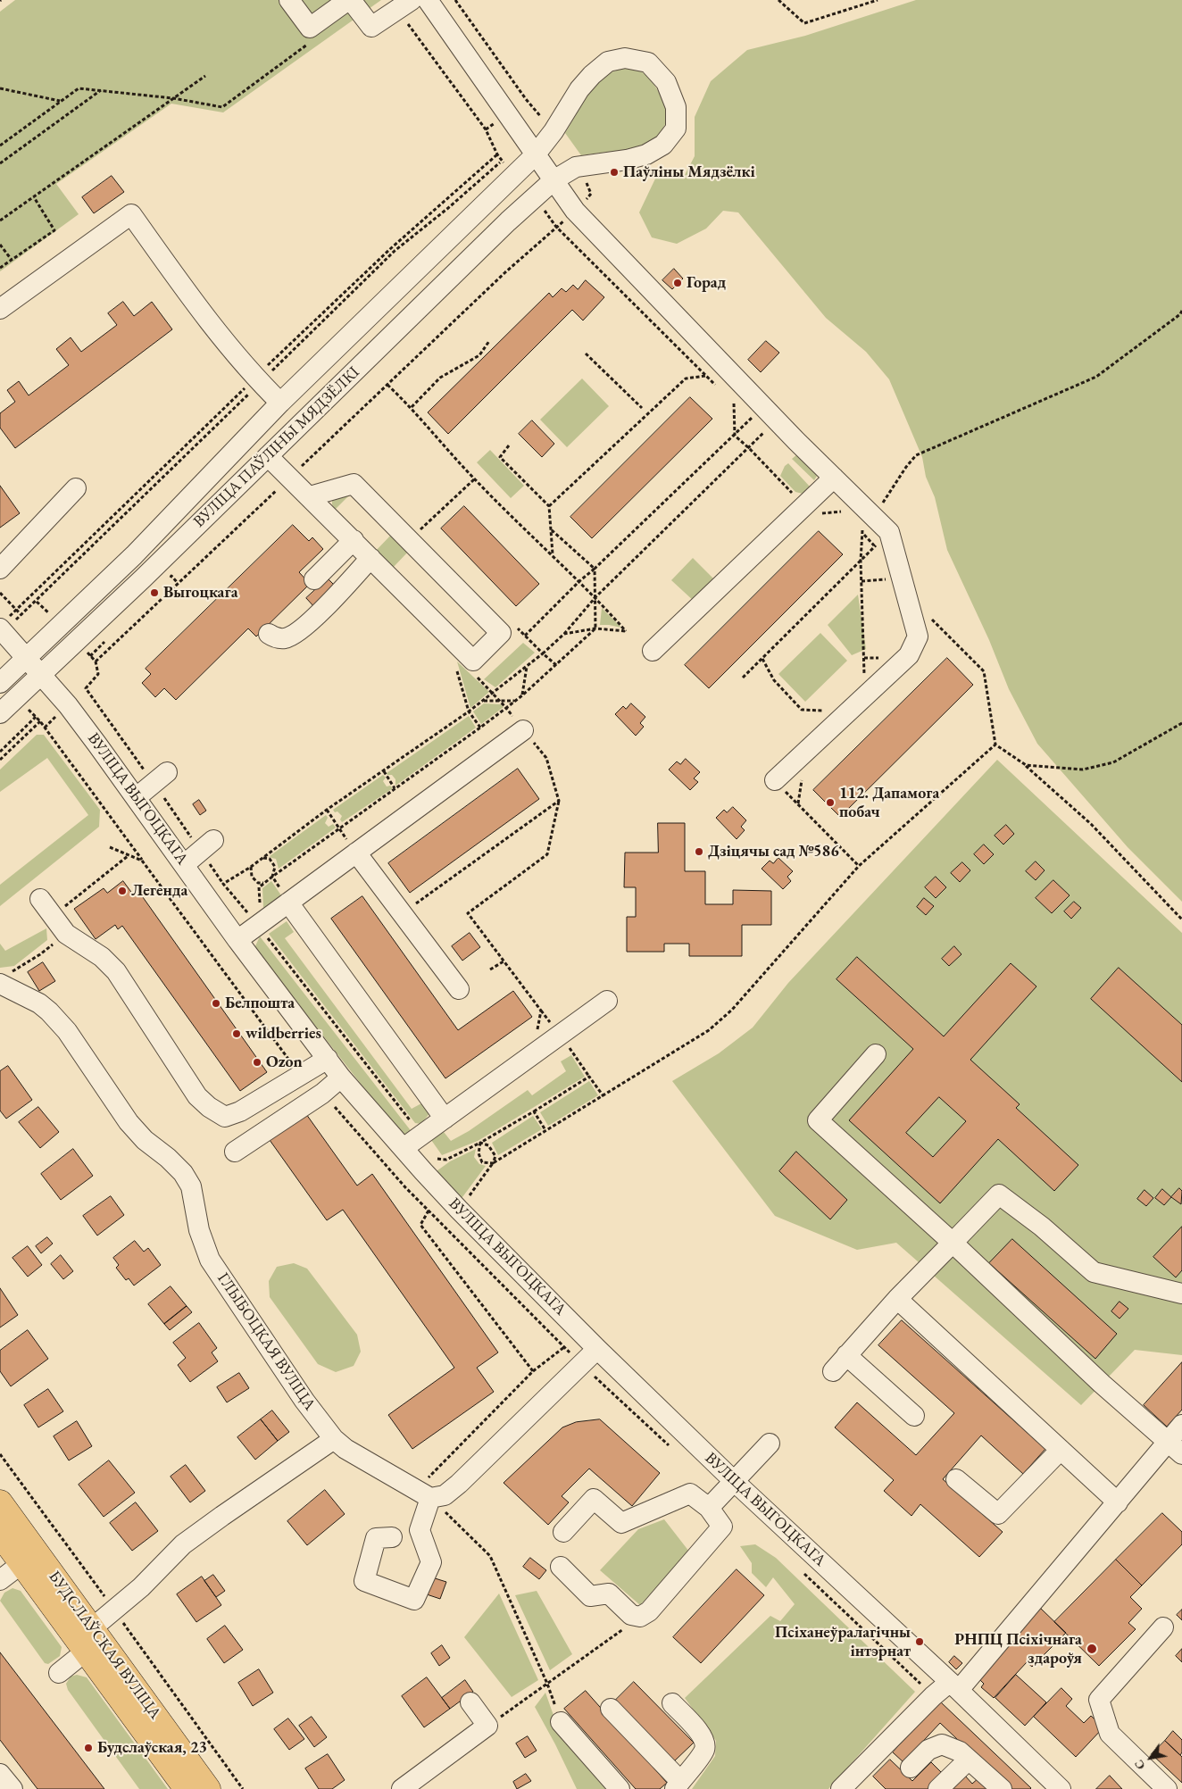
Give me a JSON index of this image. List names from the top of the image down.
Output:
{
  "streets": {
    "main road": ["БУДСЛАЎСКАЯ ВУЛІЦА"],
    "street": ["ВУЛІЦА ПАЎЛІНЫ МЯДЗЁЛКІ", "ВУЛІЦА ВЫГОЦКАГА", "ГЛЫБОЦКАЯ ВУЛІЦА"]
  },
  "crossings": [
    ["ВУЛІЦА ПАЎЛІНЫ МЯДЗЁЛКІ", "ВУЛІЦА ВЫГОЦКАГА"]
  ],
  "places": [
    "Паўліны Мядзёлкі",
    "Горад",
    "Выгоцкага",
    "112. Дапамога побач",
    "Дзіцячы сад №586",
    "Легенда",
    "Белпошта",
    "wildberries",
    "Ozon",
    "Псіханеўралагічны інтэрнат",
    "РНПЦ Псіхічнага здароўя",
    "Будслаўская, 23"
  ],
  "north": "bottom left"
}
